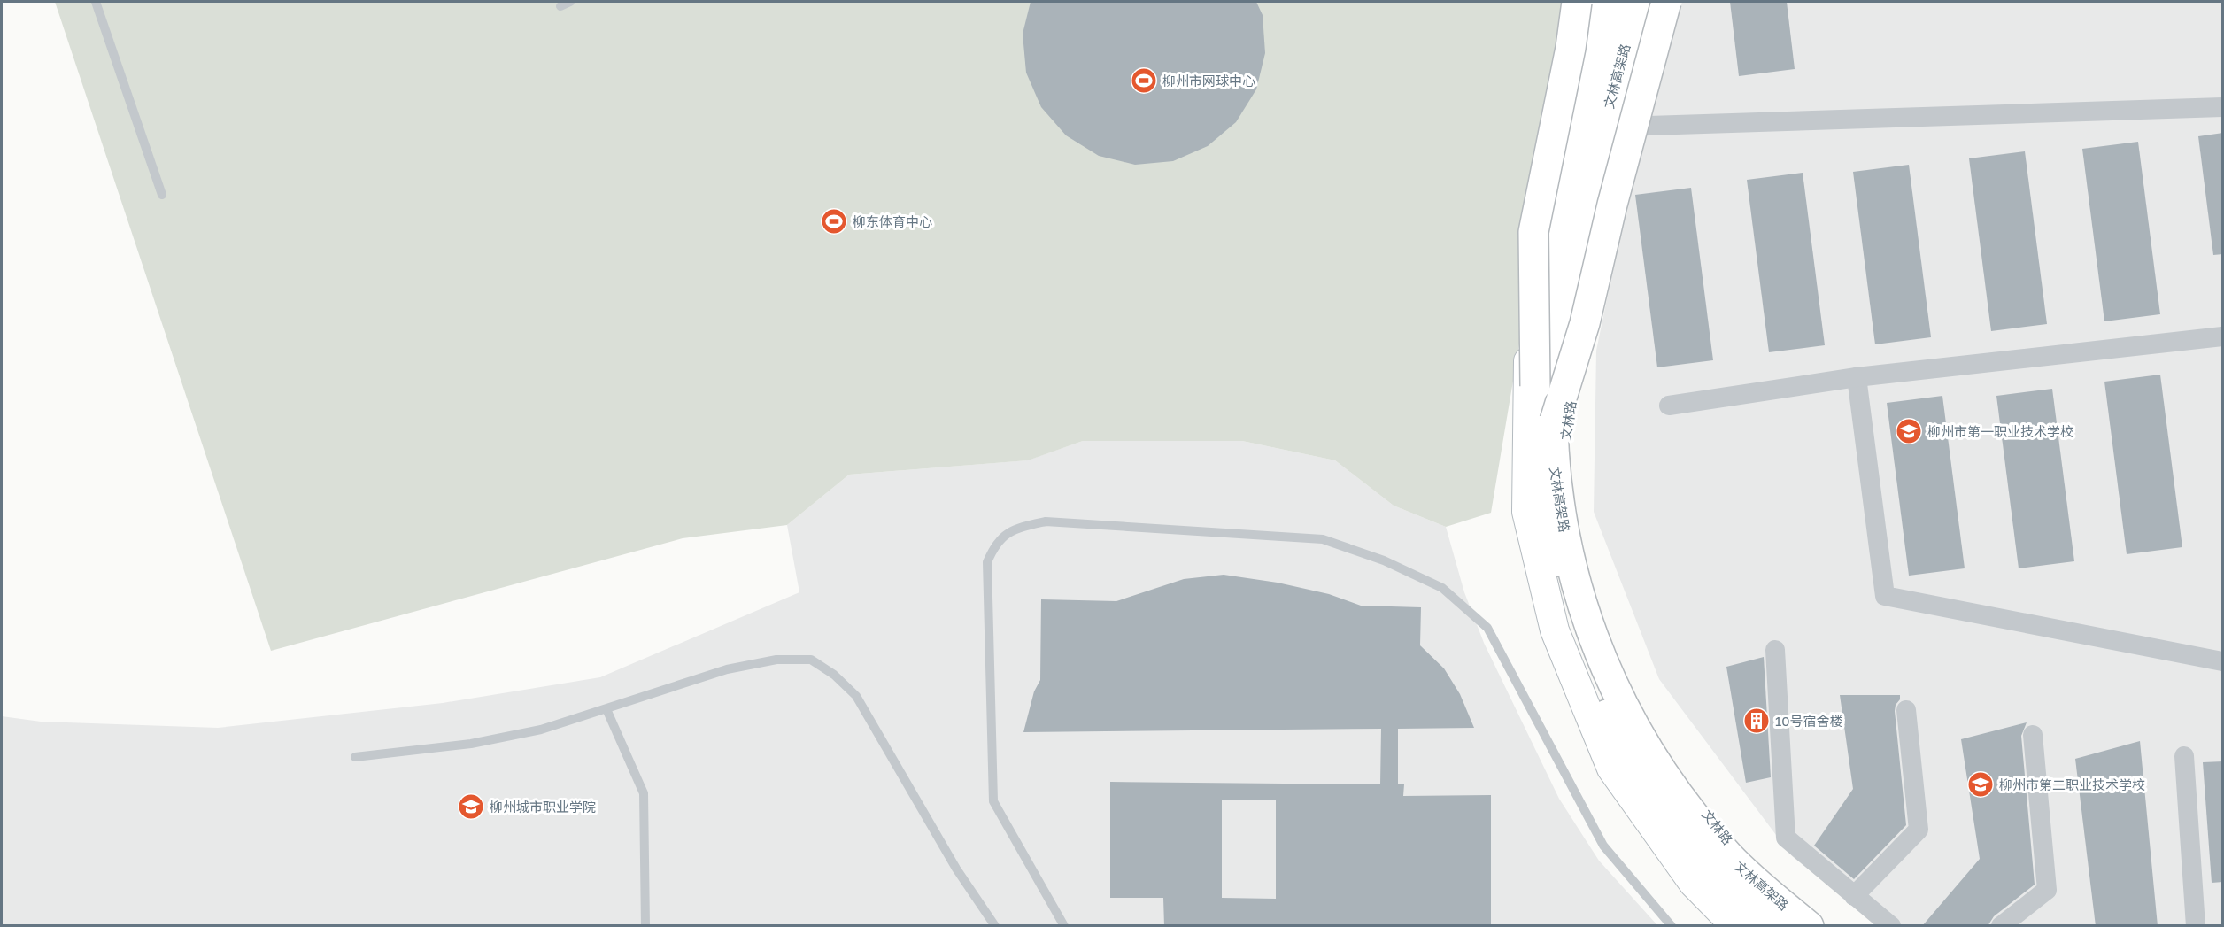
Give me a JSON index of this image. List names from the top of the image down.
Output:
{
  "streets": {
    "highway": ["文林高架路"],
    "main road": ["文林路"]
  },
  "places": {
    "sports": ["柳州市网球中心", "柳东体育中心"],
    "school or university": ["柳州市第一职业技术学校", "柳州市第二职业技术学校", "柳州城市职业学院"],
    "building": ["10号宿舍楼"]
  }
}
